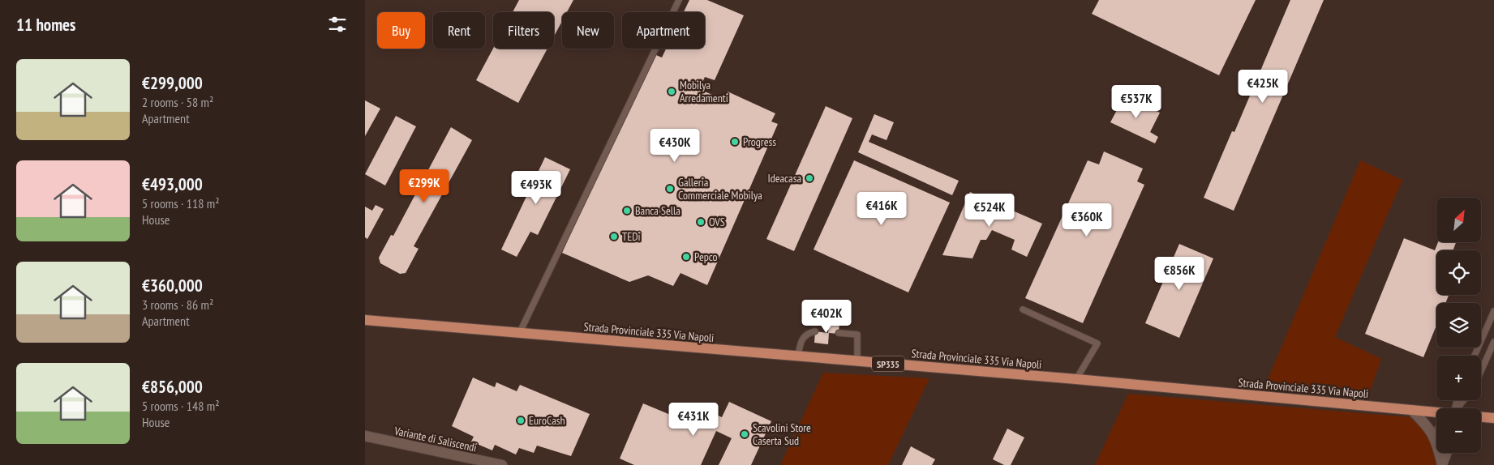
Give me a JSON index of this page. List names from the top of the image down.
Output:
{
  "streets": {
    "main road": ["Strada Provinciale 335 Via Napoli", "SP335"],
    "street": ["Variante di Saliscendi"]
  },
  "places": [
    "Mobilya Arredamenti",
    "Progress",
    "Ideacasa",
    "Galleria Commerciale Mobilya",
    "Banca Sella",
    "OVS",
    "TEDi",
    "Pepco",
    "EuroCash",
    "Scavolini Store Caserta Sud"
  ],
  "north": "top right",
  "page": {
    "heading": "11 homes",
    "chip": [
      "Buy",
      "Rent",
      "Filters",
      "New",
      "Apartment"
    ],
    "list": [
      {
        "name": "€299,000",
        "note": "2 rooms · 58 m² · Apartment"
      },
      {
        "name": "€493,000",
        "note": "5 rooms · 118 m² · House"
      },
      {
        "name": "€360,000",
        "note": "3 rooms · 86 m² · Apartment"
      },
      {
        "name": "€856,000",
        "note": "5 rooms · 148 m² · House"
      }
    ],
    "price": [
      "€425K",
      "€537K",
      "€430K",
      "€299K",
      "€493K",
      "€416K",
      "€524K",
      "€360K",
      "€856K",
      "€402K",
      "€431K"
    ],
    "map_buttons": ["+", "−"]
  }
}
